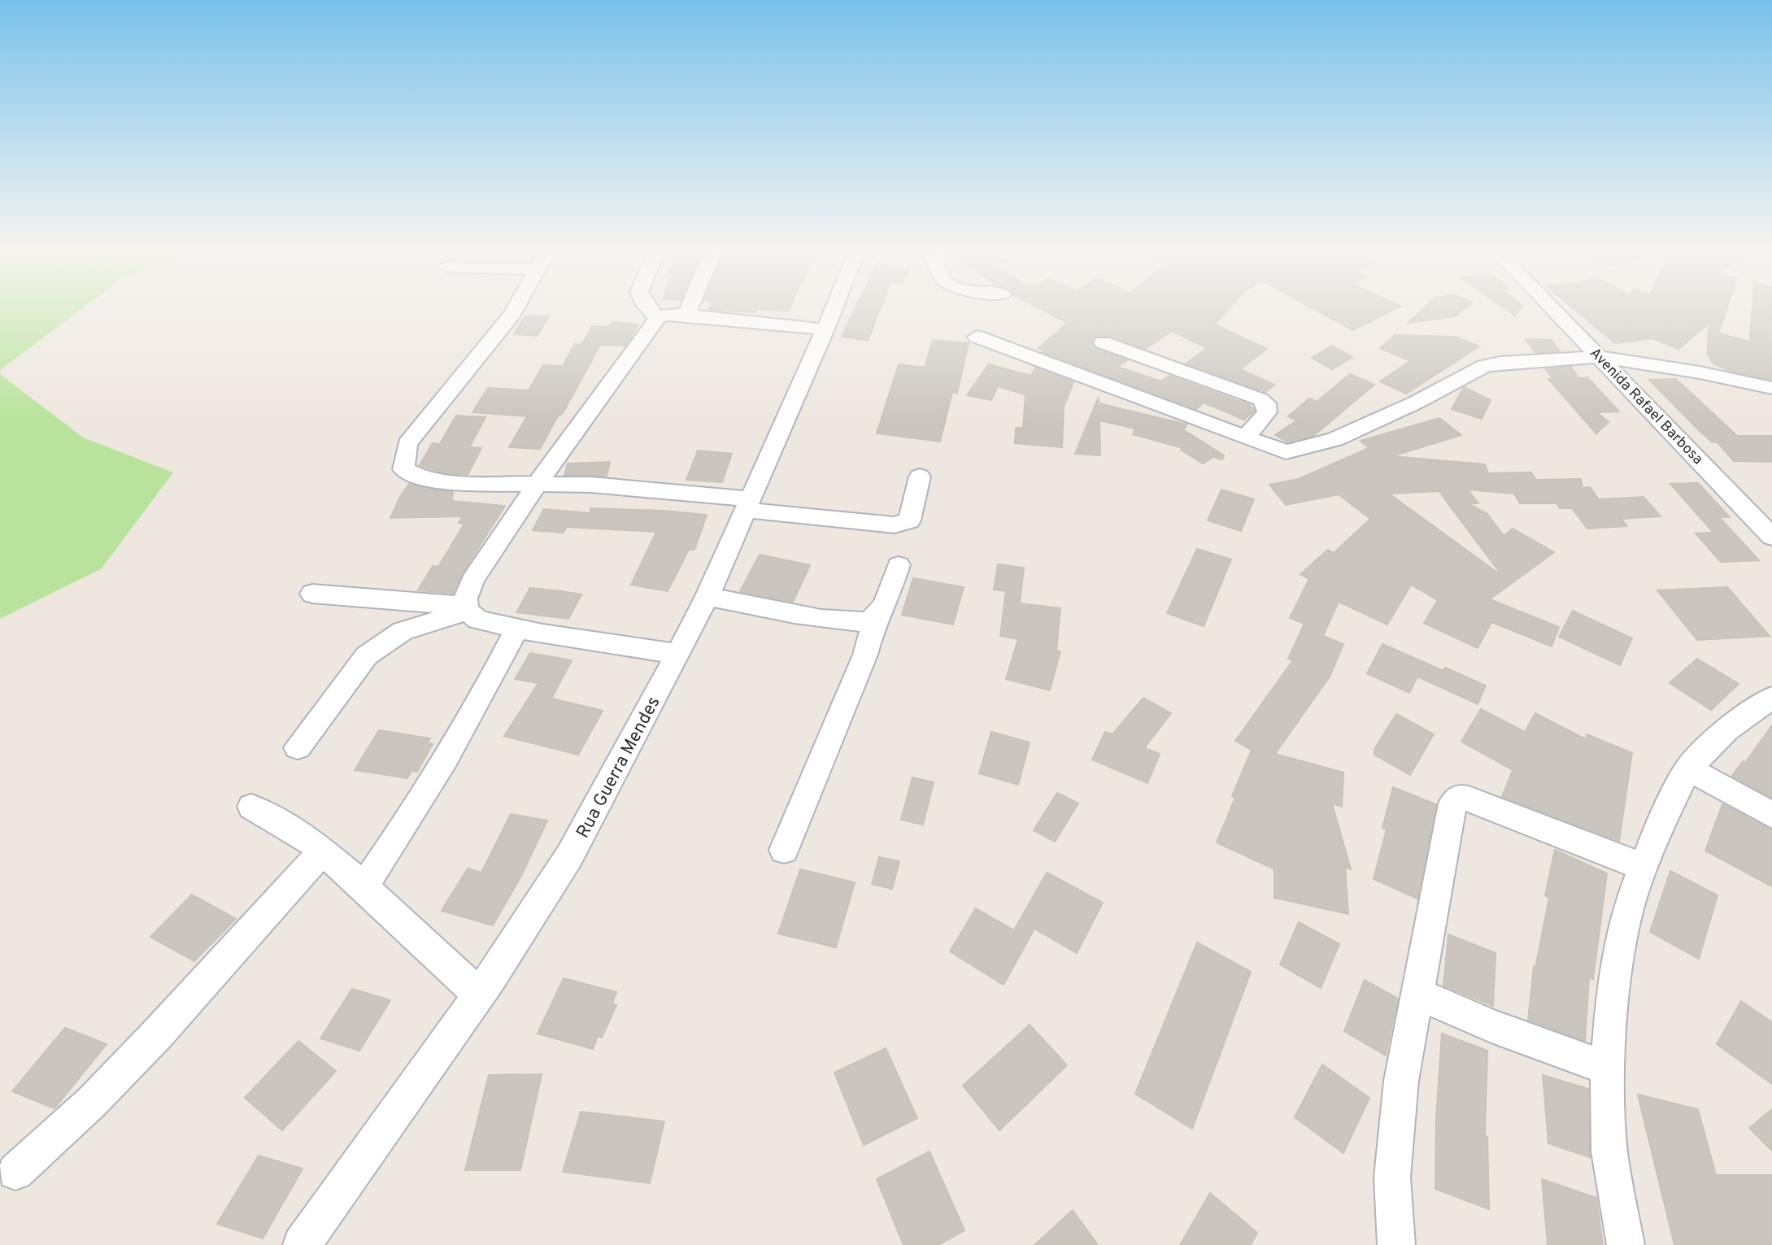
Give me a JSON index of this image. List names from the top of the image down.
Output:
{
  "streets": {
    "street": ["Avenida Rafael Barbosa", "Rua Guerra Mendes"]
  }
}
